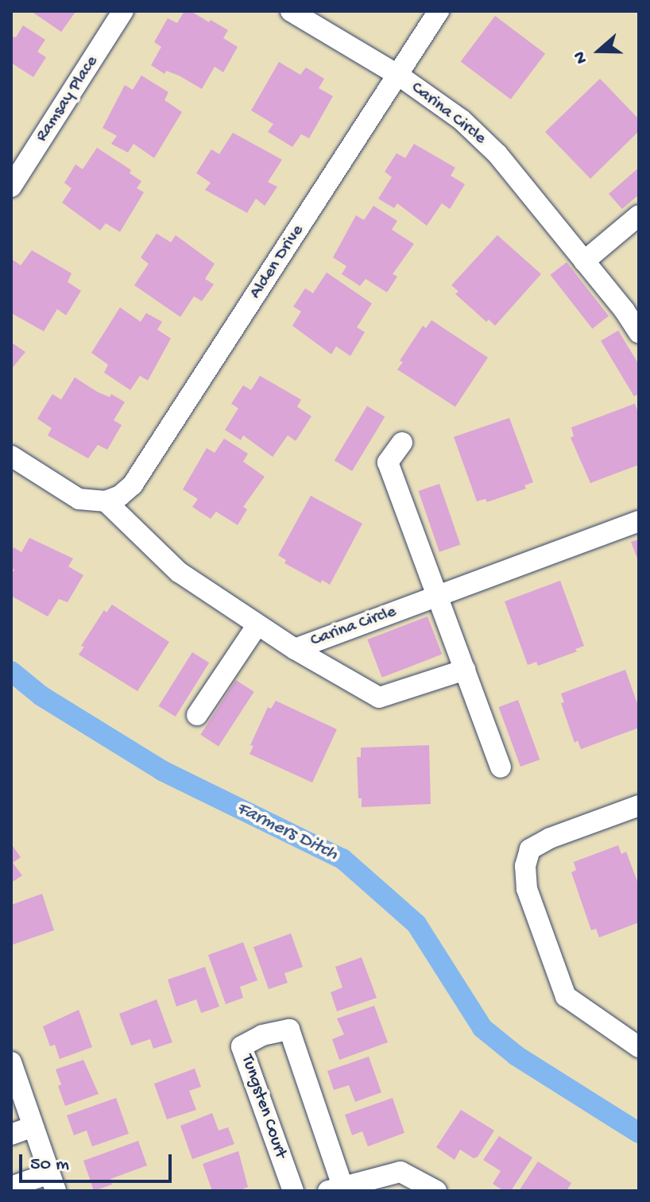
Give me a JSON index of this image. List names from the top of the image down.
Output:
{
  "streets": {
    "street": [
      "Ramsay Place",
      "Carina Circle",
      "Alden Drive",
      "Tungsten Court"
    ]
  },
  "crossings": [
    ["Carina Circle", "Alden Drive"]
  ],
  "water": ["Farmers Ditch"],
  "scale_bar": "50 m",
  "north": "left"
}
